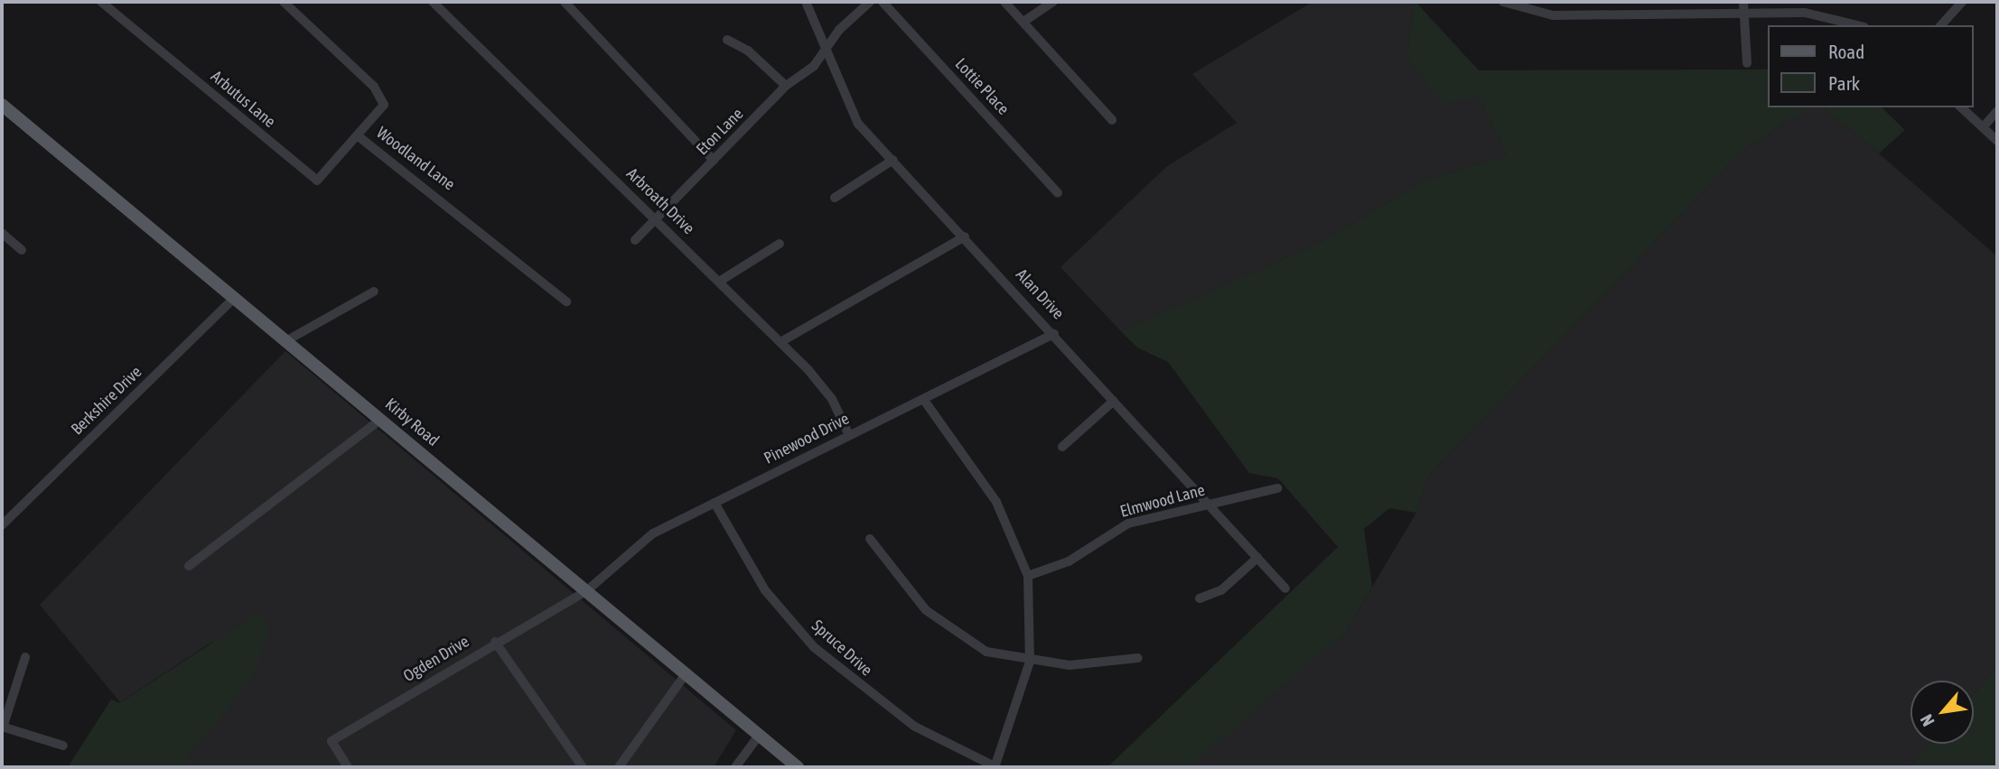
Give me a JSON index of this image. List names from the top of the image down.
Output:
{
  "streets": {
    "main road": ["Kirby Road"],
    "street": [
      "Lottie Place",
      "Arbutus Lane",
      "Eton Lane",
      "Woodland Lane",
      "Arbroath Drive",
      "Alan Drive",
      "Berkshire Drive",
      "Pinewood Drive",
      "Elmwood Lane",
      "Spruce Drive",
      "Ogden Drive"
    ]
  },
  "crossings": [
    ["Arbutus Lane", "Woodland Lane"],
    ["Eton Lane", "Arbroath Drive"],
    ["Eton Lane", "Alan Drive"],
    ["Arbroath Drive", "Pinewood Drive"],
    ["Alan Drive", "Pinewood Drive"],
    ["Alan Drive", "Elmwood Lane"],
    ["Berkshire Drive", "Kirby Road"],
    ["Kirby Road", "Pinewood Drive"],
    ["Kirby Road", "Ogden Drive"],
    ["Pinewood Drive", "Spruce Drive"],
    ["Pinewood Drive", "Ogden Drive"]
  ],
  "legend": ["Road", "Park"],
  "north": "bottom left"
}
